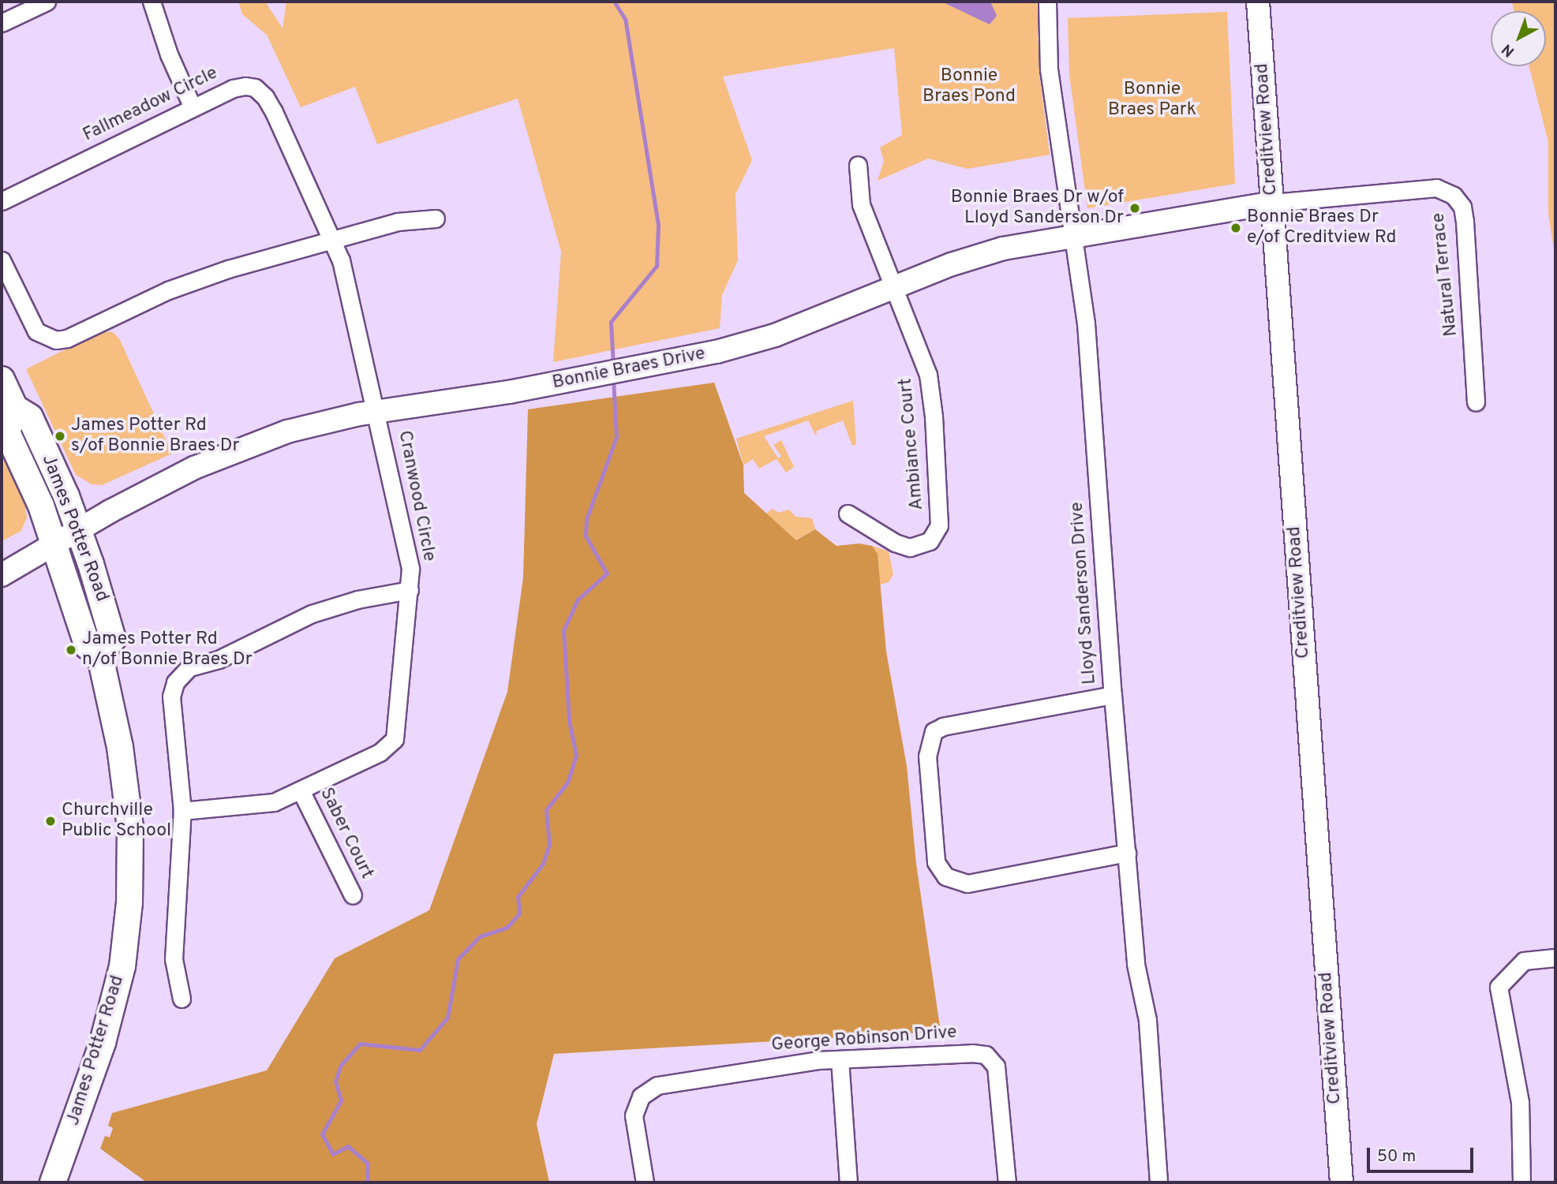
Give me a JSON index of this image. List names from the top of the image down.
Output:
{
  "streets": {
    "main road": ["James Potter Road"],
    "street": [
      "Fallmeadow Circle",
      "Creditview Road",
      "Natural Terrace",
      "Bonnie Braes Drive",
      "Ambiance Court",
      "Cranwood Circle",
      "Lloyd Sanderson Drive",
      "Saber Court",
      "George Robinson Drive"
    ]
  },
  "crossings": [
    ["Fallmeadow Circle", "Bonnie Braes Drive"],
    ["Fallmeadow Circle", "Cranwood Circle"],
    ["Creditview Road", "Natural Terrace"],
    ["Creditview Road", "Bonnie Braes Drive"],
    ["Natural Terrace", "Bonnie Braes Drive"],
    ["Bonnie Braes Drive", "Ambiance Court"],
    ["Bonnie Braes Drive", "Cranwood Circle"],
    ["Bonnie Braes Drive", "James Potter Road"],
    ["Bonnie Braes Drive", "Lloyd Sanderson Drive"],
    ["Cranwood Circle", "Saber Court"]
  ],
  "parks": ["Bonnie Braes Pond", "Bonnie Braes Park"],
  "places": [
    "Bonnie Braes Dr w/of Lloyd Sanderson Dr",
    "Bonnie Braes Dr e/of Creditview Rd",
    "James Potter Rd s/of Bonnie Braes Dr",
    "James Potter Rd n/of Bonnie Braes Dr",
    "Churchville Public School"
  ],
  "scale_bar": "50 m",
  "north": "bottom left"
}
